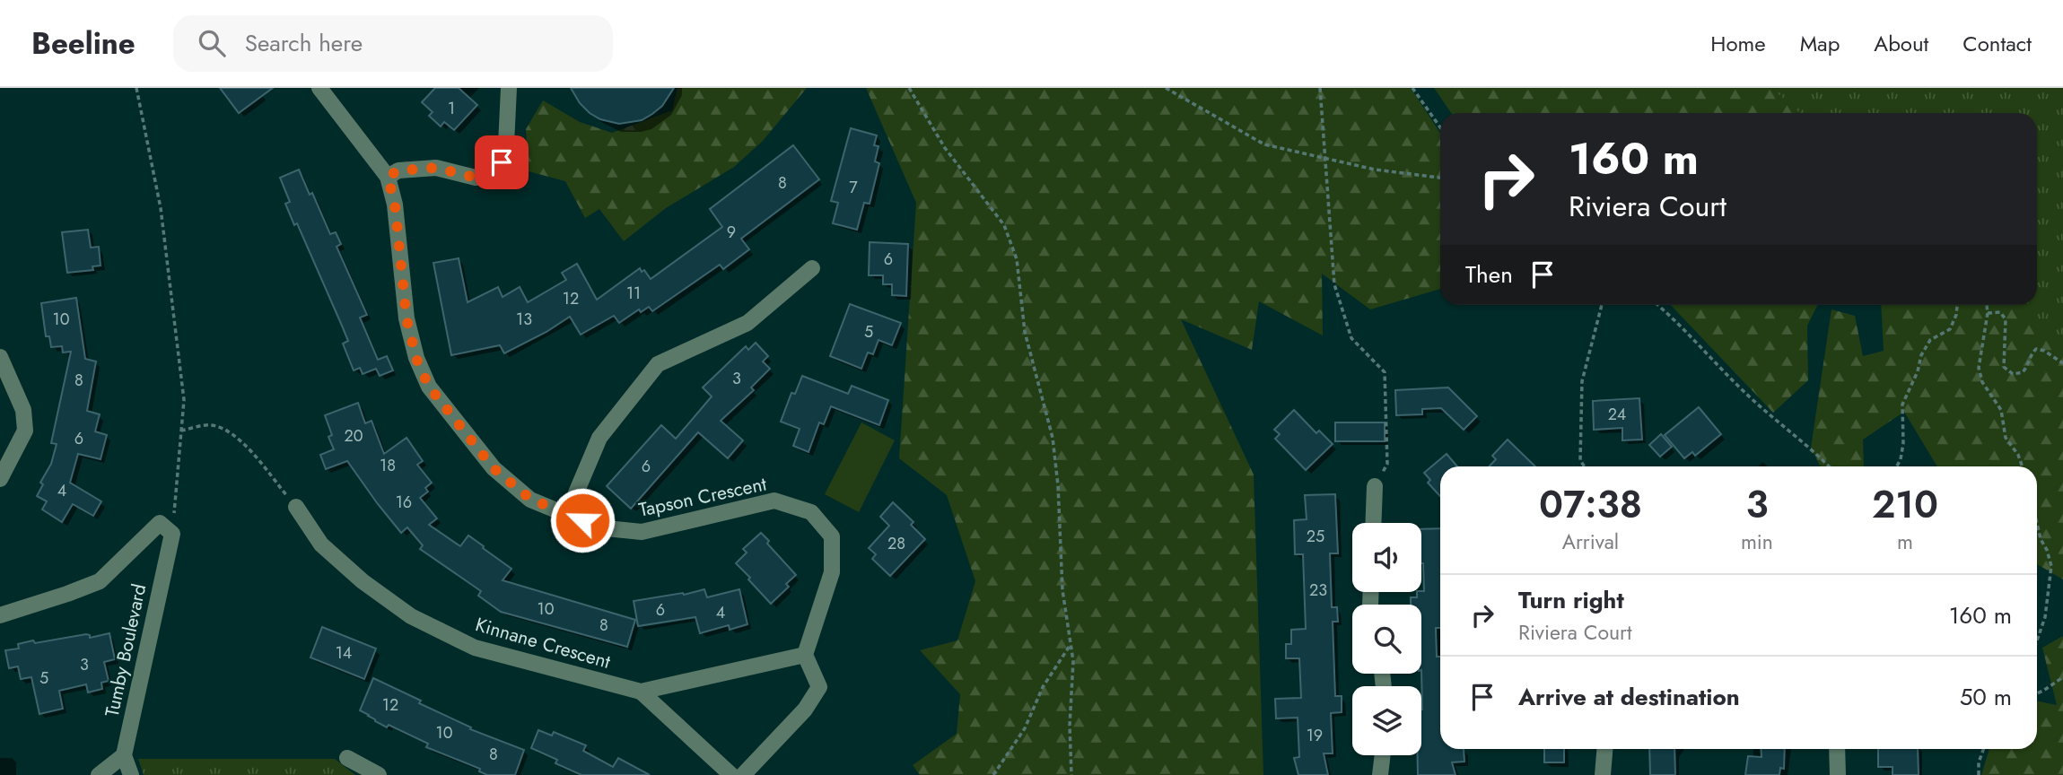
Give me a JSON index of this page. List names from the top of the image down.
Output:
{
  "streets": {
    "street": ["Tapson Crescent", "Kinnane Crescent", "Tumby Boulevard"]
  },
  "crossings": [
    ["Tapson Crescent", "Kinnane Crescent"]
  ],
  "house_numbers": [
    "1",
    "8",
    "7",
    "9",
    "6",
    "11",
    "12",
    "10",
    "13",
    "5",
    "3",
    "8",
    "24",
    "20",
    "6",
    "18",
    "6",
    "4",
    "16",
    "25",
    "28",
    "23",
    "10",
    "6",
    "4",
    "8",
    "14",
    "3",
    "5",
    "12",
    "10",
    "19",
    "8"
  ],
  "page": {
    "header": "Beeline",
    "search": "Search here",
    "nav": [
      "Home",
      "Map",
      "About",
      "Contact"
    ],
    "turn": ["160 m", "Riviera Court"],
    "then": "Then",
    "eta": [
      "07:38",
      "Arrival",
      "3",
      "min",
      "210",
      "m"
    ],
    "list": [
      {
        "name": "Turn right",
        "note": "Riviera Court",
        "value": "160 m"
      },
      {
        "name": "Arrive at destination",
        "value": "50 m"
      }
    ]
  }
}
